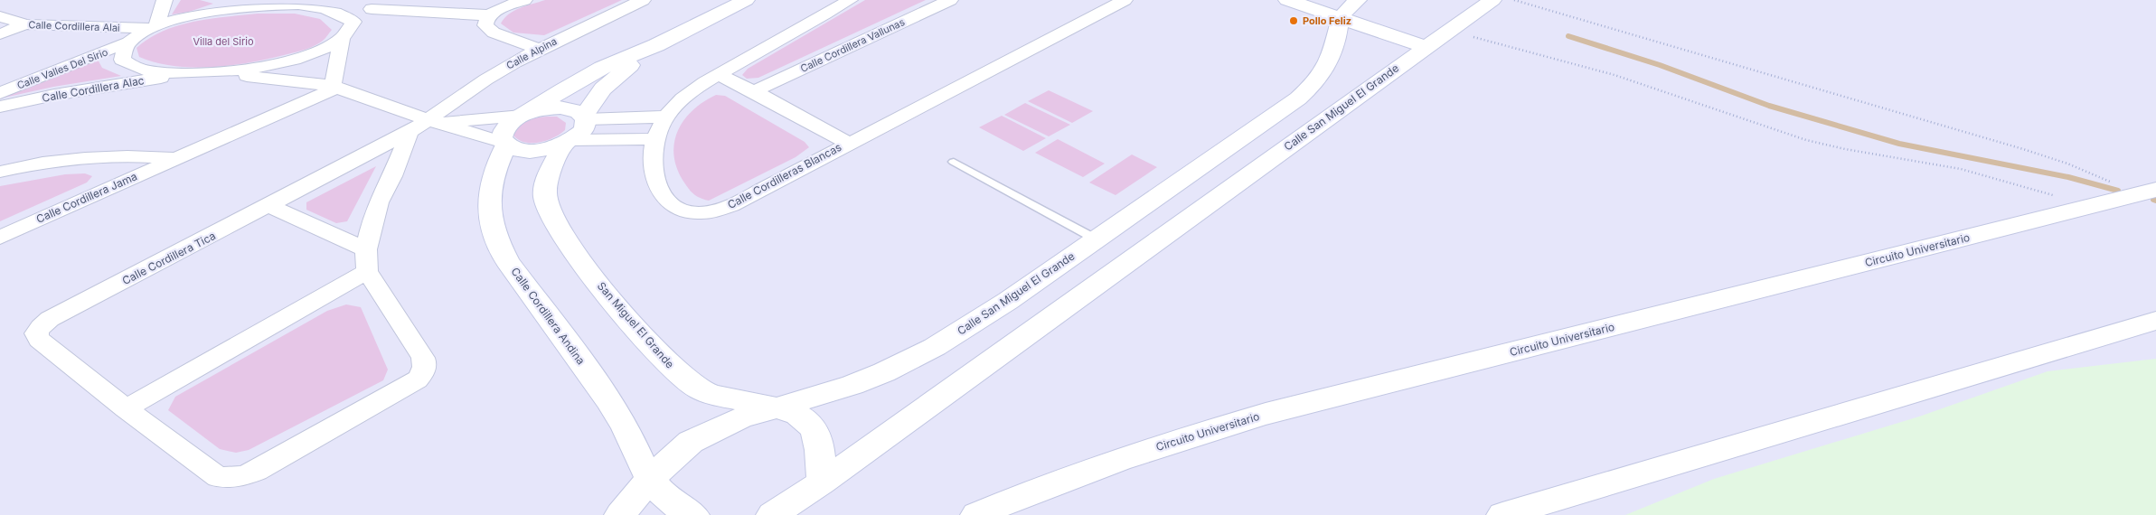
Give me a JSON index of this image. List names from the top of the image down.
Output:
{
  "streets": {
    "street": [
      "Calle Cordillera Alai",
      "Calle Cordillera Vallunas",
      "Calle Alpina",
      "Calle Valles Del Sirio",
      "Calle Cordillera Alac",
      "Calle San Miguel El Grande",
      "Calle Cordilleras Blancas",
      "Calle Cordillera Jama",
      "Circuito Universitario",
      "Calle Cordillera Tica",
      "Calle Cordillera Andina",
      "San Miguel El Grande"
    ]
  },
  "crossings": [
    ["Calle Cordillera Alai", "Calle Valles Del Sirio"],
    ["Calle Cordillera Vallunas", "Calle Cordilleras Blancas"],
    ["Calle Alpina", "Calle Cordillera Tica"],
    ["Calle San Miguel El Grande", "Calle Cordillera Andina"],
    ["Calle San Miguel El Grande", "San Miguel El Grande"]
  ],
  "parks": ["Villa del Sirio"],
  "places": ["Pollo Feliz"]
}
